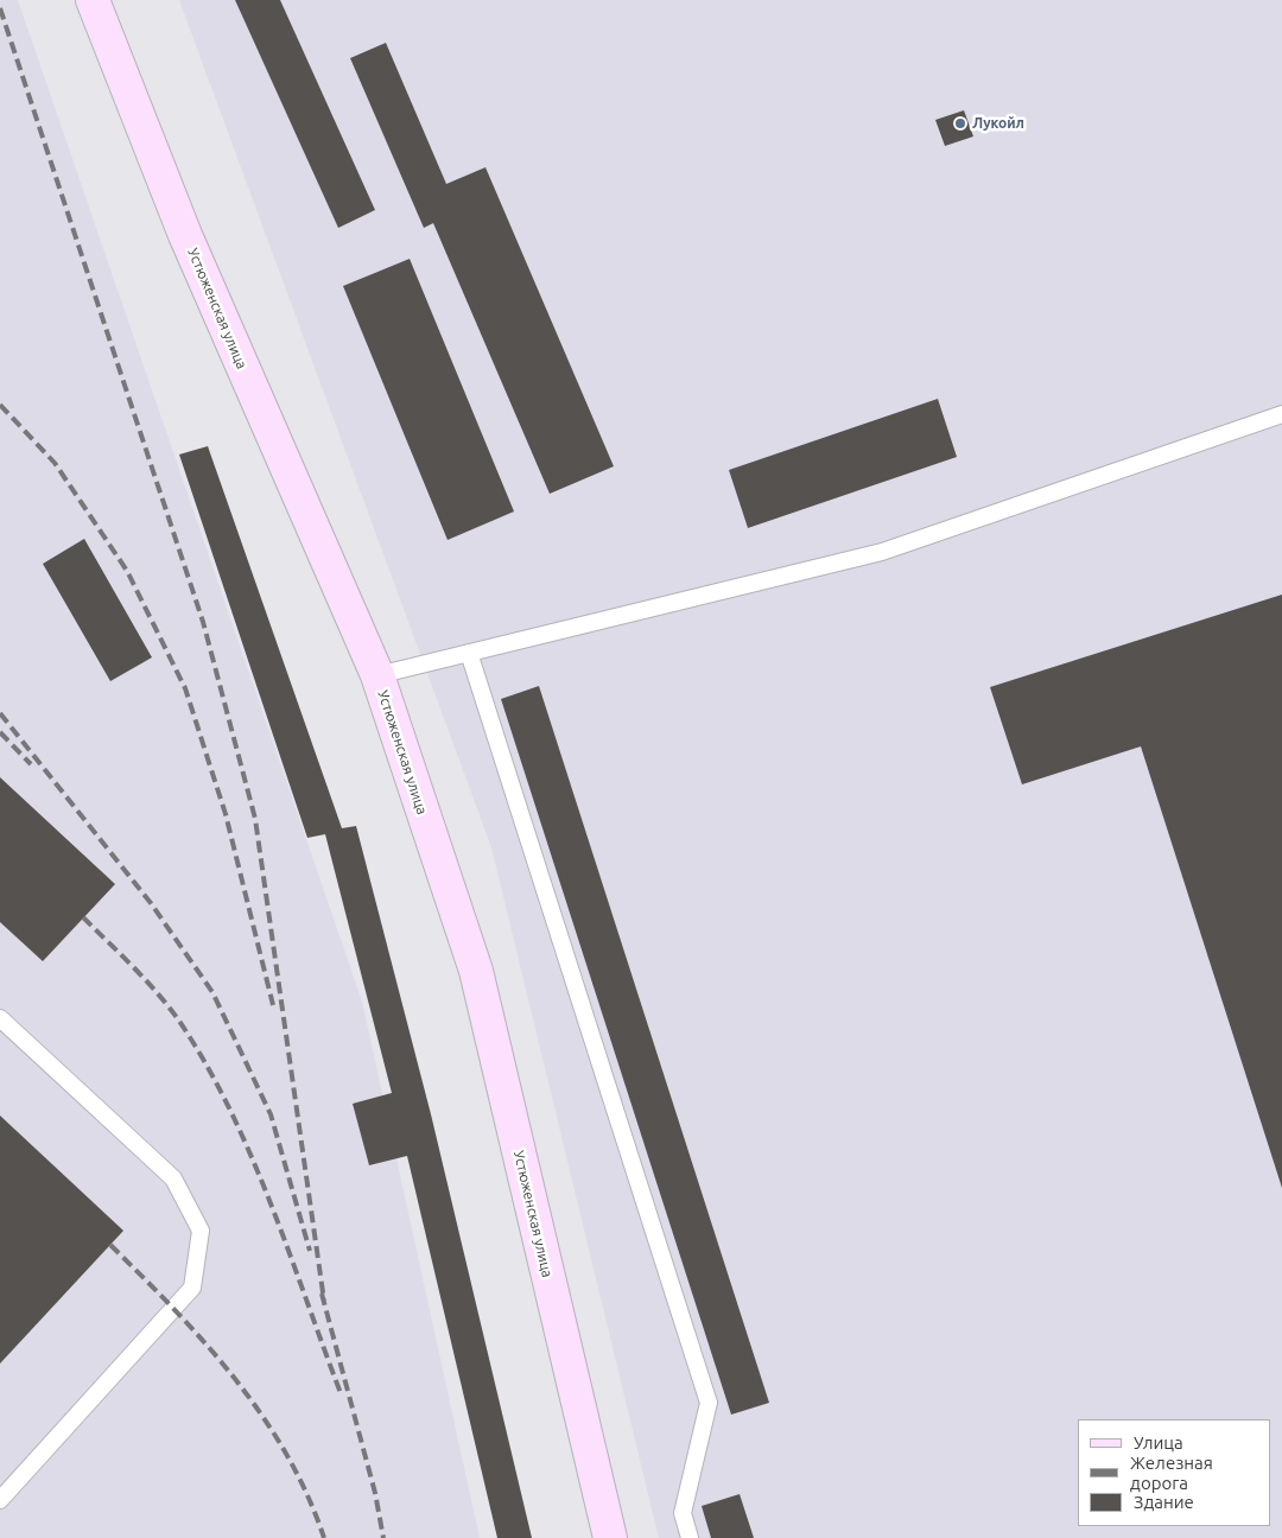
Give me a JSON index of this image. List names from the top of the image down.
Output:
{
  "streets": {
    "main road": ["Устюженская улица"]
  },
  "places": ["Лукойл"],
  "legend": ["Улица", "Железная дорога", "Здание"]
}
